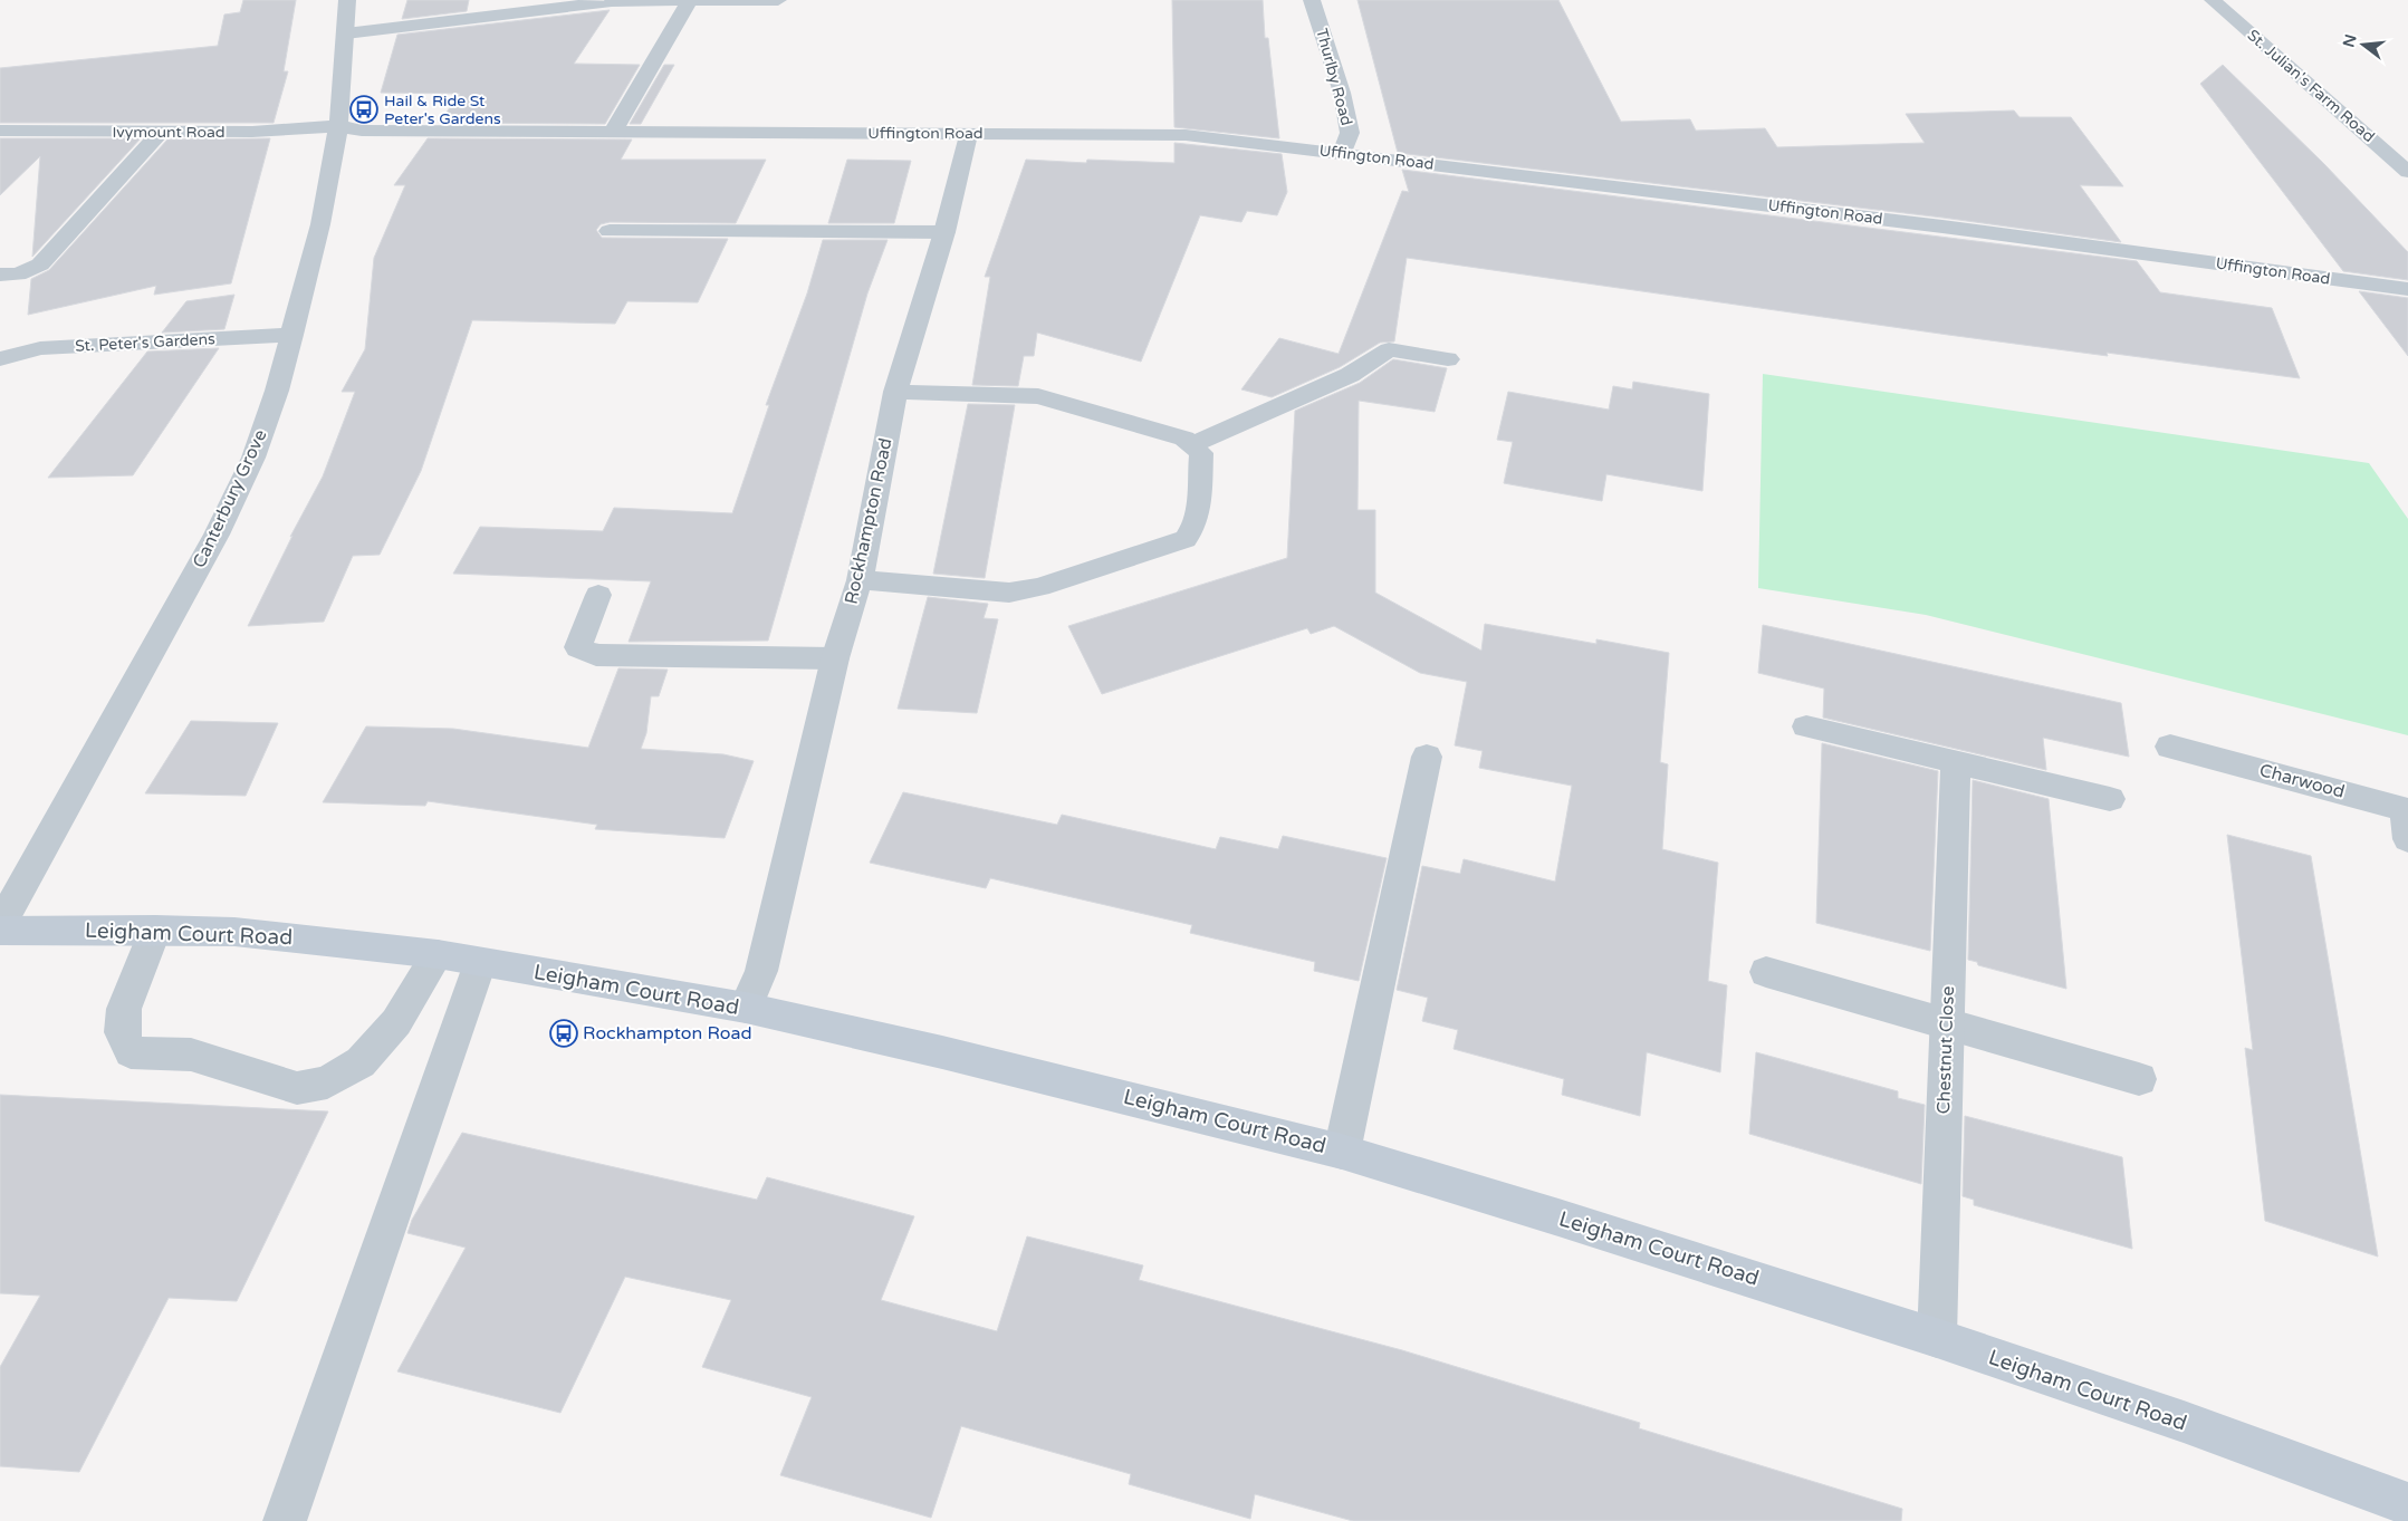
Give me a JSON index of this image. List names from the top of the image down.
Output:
{
  "streets": {
    "street": [
      "Thurlby Road",
      "St. Julian's Farm Road",
      "Ivymount Road",
      "Uffington Road",
      "St. Peter's Gardens",
      "Canterbury Grove",
      "Rockhampton Road",
      "Charwood",
      "Leigham Court Road",
      "Chestnut Close"
    ]
  },
  "crossings": [
    ["Thurlby Road", "Uffington Road"],
    ["Ivymount Road", "Uffington Road"],
    ["Ivymount Road", "Canterbury Grove"],
    ["Uffington Road", "Canterbury Grove"],
    ["Uffington Road", "Rockhampton Road"],
    ["St. Peter's Gardens", "Canterbury Grove"],
    ["Rockhampton Road", "Leigham Court Road"],
    ["Leigham Court Road", "Chestnut Close"]
  ],
  "places": {
    "bus stop": ["Hail & Ride St Peter's Gardens", "Rockhampton Road"]
  },
  "north": "left"
}
